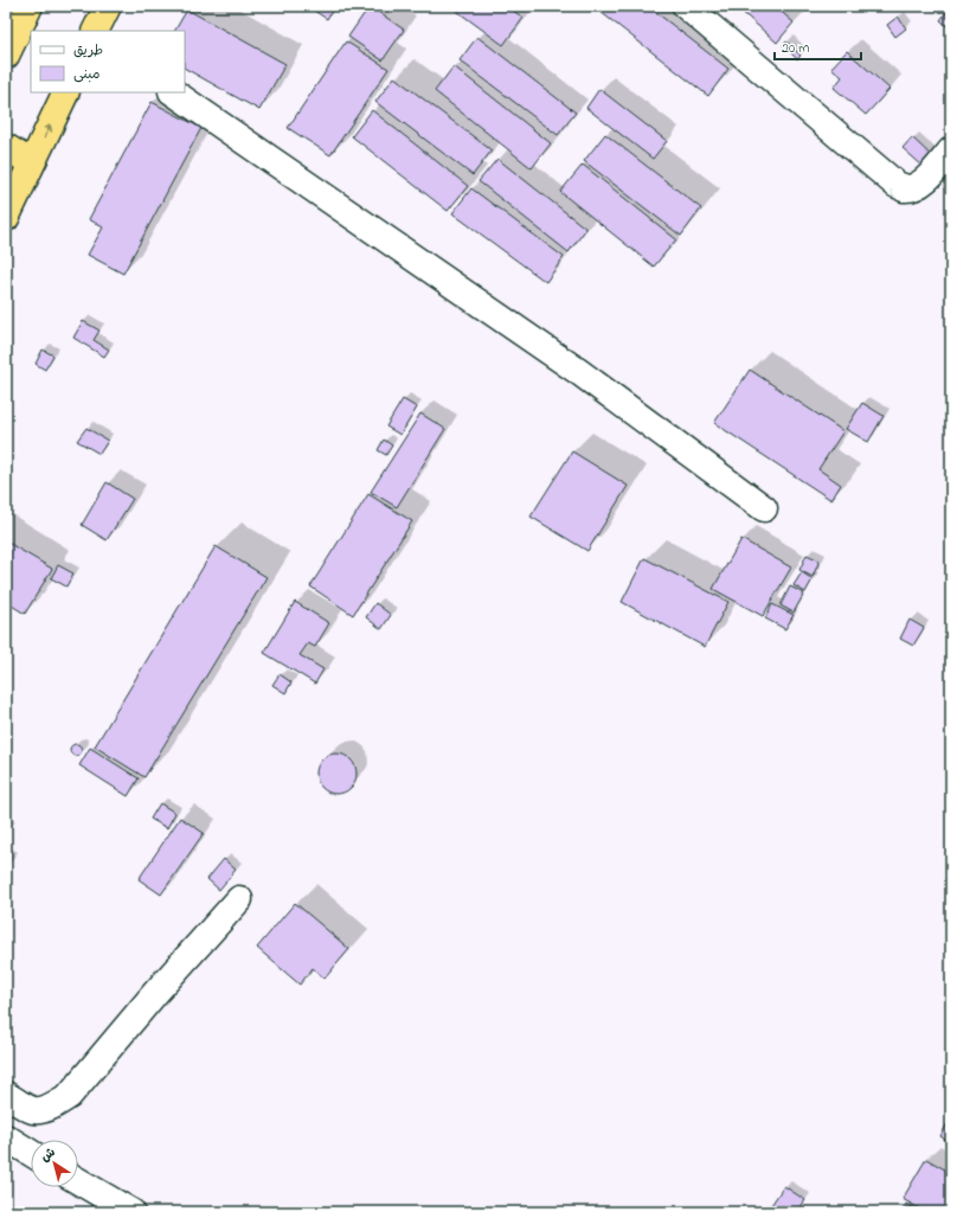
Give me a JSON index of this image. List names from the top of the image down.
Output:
{
  "legend": ["طريق", "مبنى"],
  "scale_bar": "20 m",
  "north": "top left"
}
